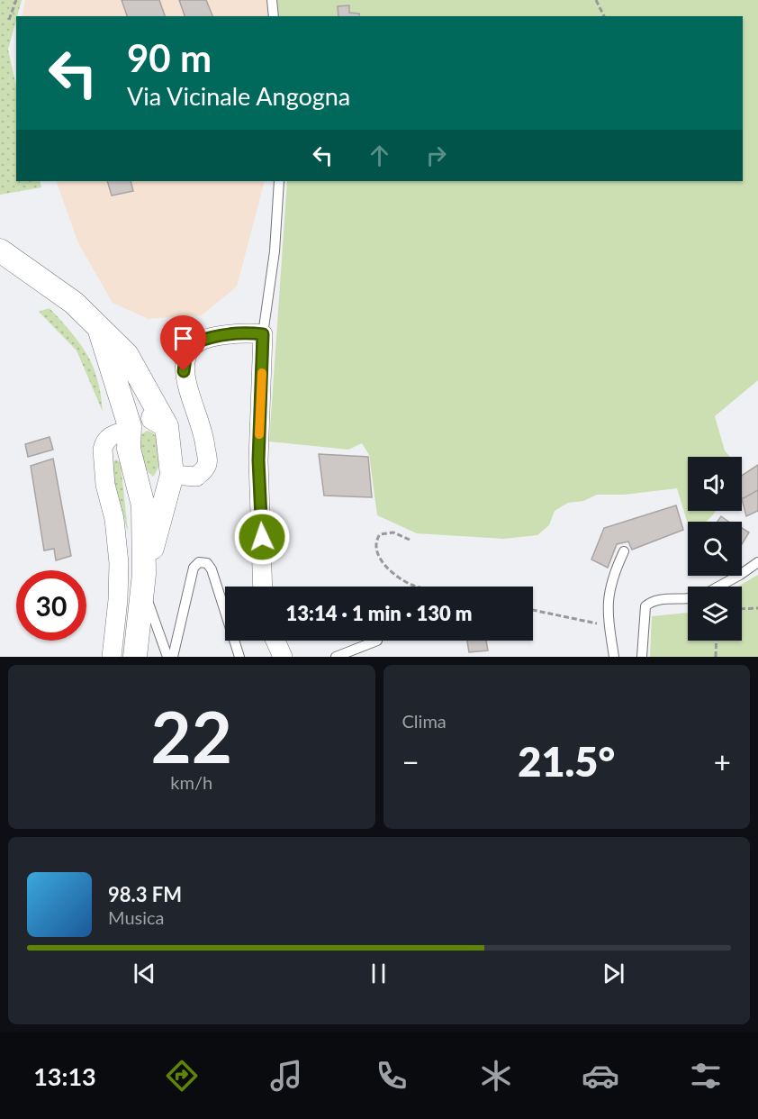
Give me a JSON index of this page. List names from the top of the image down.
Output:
{
  "page": {
    "turn": ["90 m", "Via Vicinale Angogna"],
    "limit": "30",
    "trip": "13:14 · 1 min · 130 m",
    "tile": [
      ["22", "km/h"],
      "Clima"
    ],
    "heat": ["−", "21.5°", "+"],
    "song": ["98.3 FM", "Musica"],
    "tabs": "13:13"
  }
}
